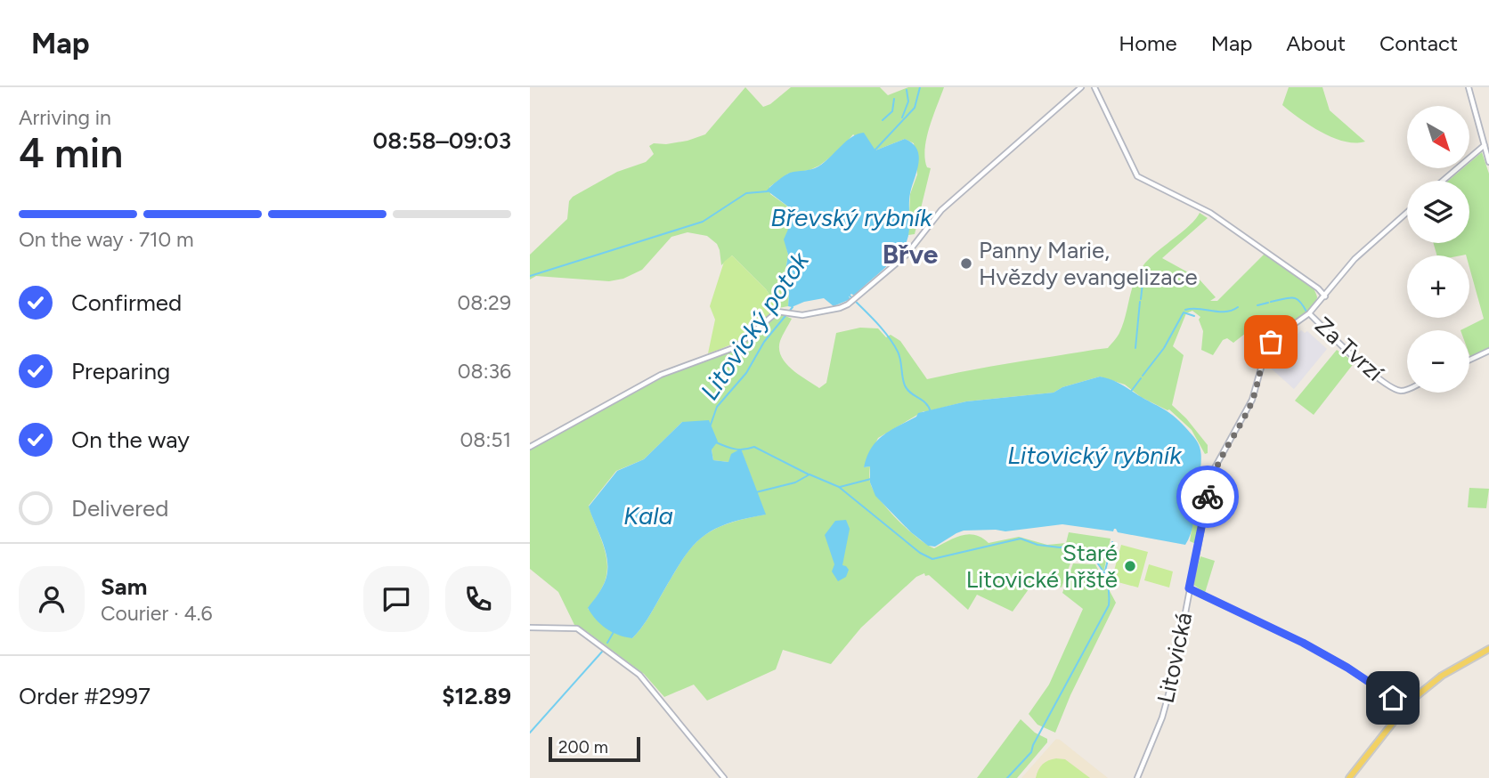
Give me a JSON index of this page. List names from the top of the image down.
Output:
{
  "streets": {
    "street": ["Za Tvrzí", "Litovická"]
  },
  "crossings": [
    ["Za Tvrzí", "Litovická"]
  ],
  "districts": ["Břve"],
  "water": [
    "Břevský rybník",
    "Litovický potok",
    "Litovický rybník",
    "Kala"
  ],
  "places": ["Panny Marie, Hvězdy evangelizace", "Staré Litovické hřště"],
  "scale_bar": "200 m",
  "north": "bottom right",
  "page": {
    "header": "Map",
    "nav": [
      "Home",
      "Map",
      "About",
      "Contact"
    ],
    "heading": ["4 min", "Arriving in", "08:58–09:03"],
    "panel": [
      "Sam",
      "Courier · 4.6",
      "Order #2997",
      "$12.89"
    ],
    "map_buttons": ["+", "−"],
    "bar": "On the way · 710 m",
    "list": [
      ["Confirmed", "08:29"],
      ["Preparing", "08:36"],
      ["On the way", "08:51"],
      "Delivered"
    ],
    "scale": "200 m"
  }
}
